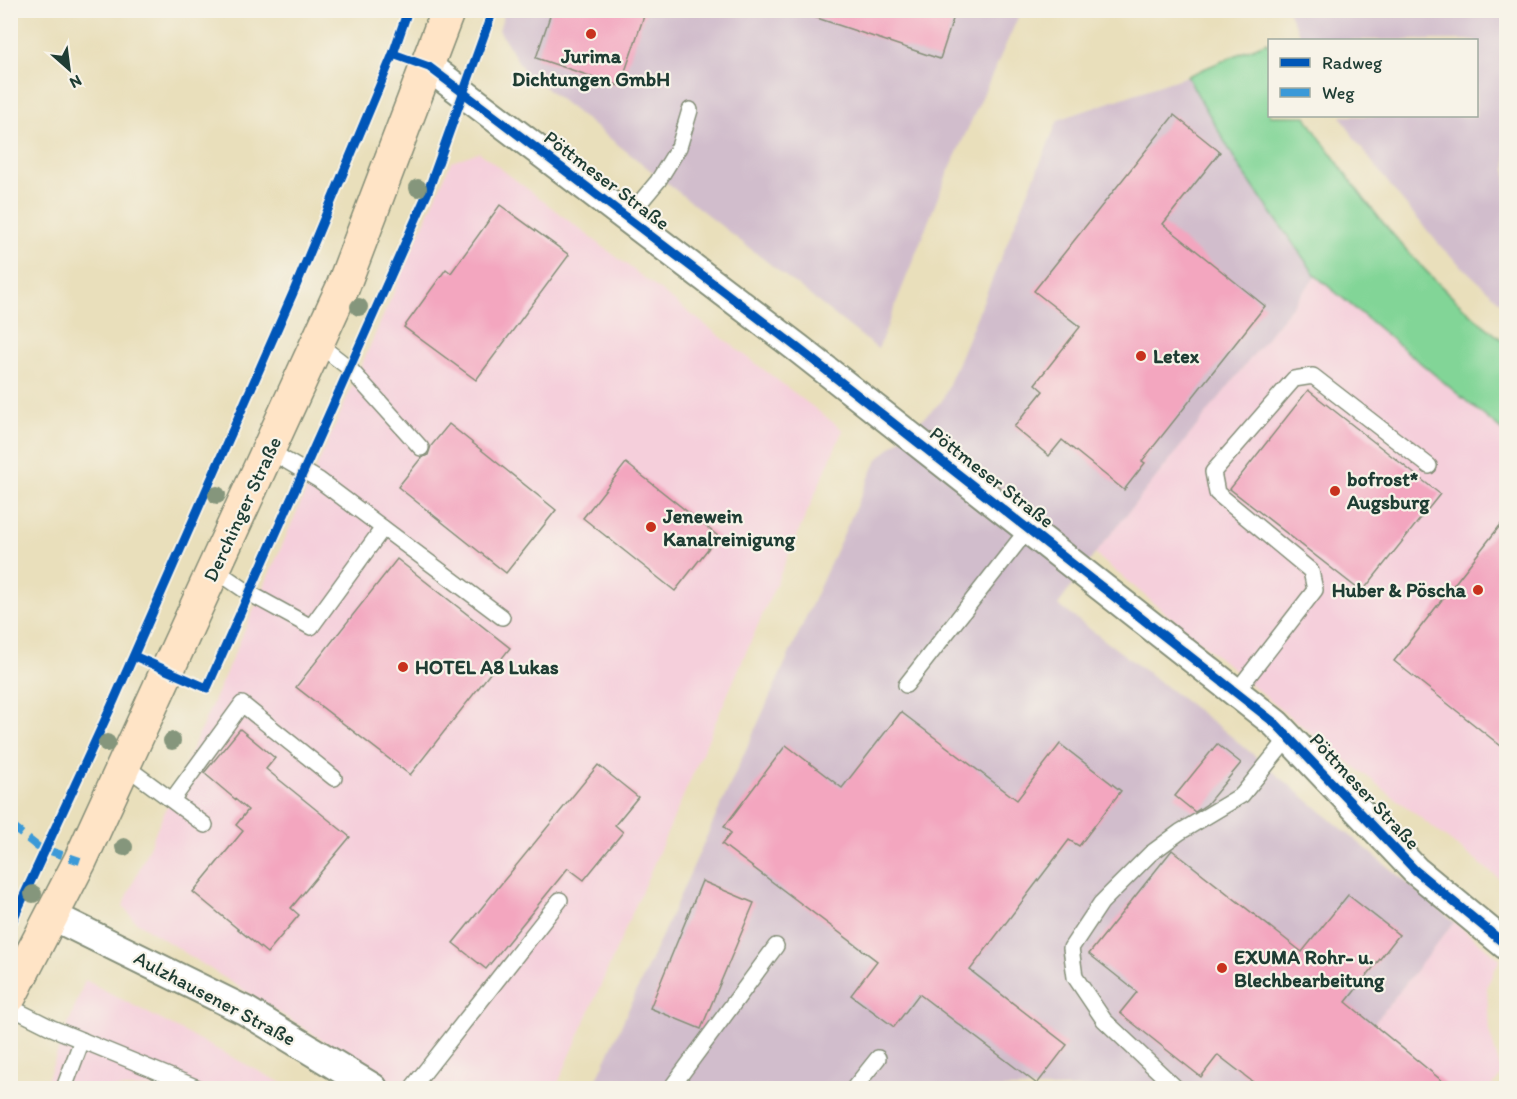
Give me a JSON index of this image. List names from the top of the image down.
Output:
{
  "streets": {
    "main road": ["Derchinger Straße"],
    "street": ["Pöttmeser Straße", "Aulzhausener Straße"]
  },
  "crossings": [
    ["Pöttmeser Straße", "Derchinger Straße"],
    ["Derchinger Straße", "Aulzhausener Straße"]
  ],
  "places": [
    "Jurima Dichtungen GmbH",
    "Letex",
    "bofrost* Augsburg",
    "Jenewein Kanalreinigung",
    "Huber & Pöscha",
    "HOTEL A8 Lukas",
    "EXUMA Rohr- u. Blechbearbeitung"
  ],
  "legend": ["Radweg", "Weg"],
  "north": "bottom right"
}
